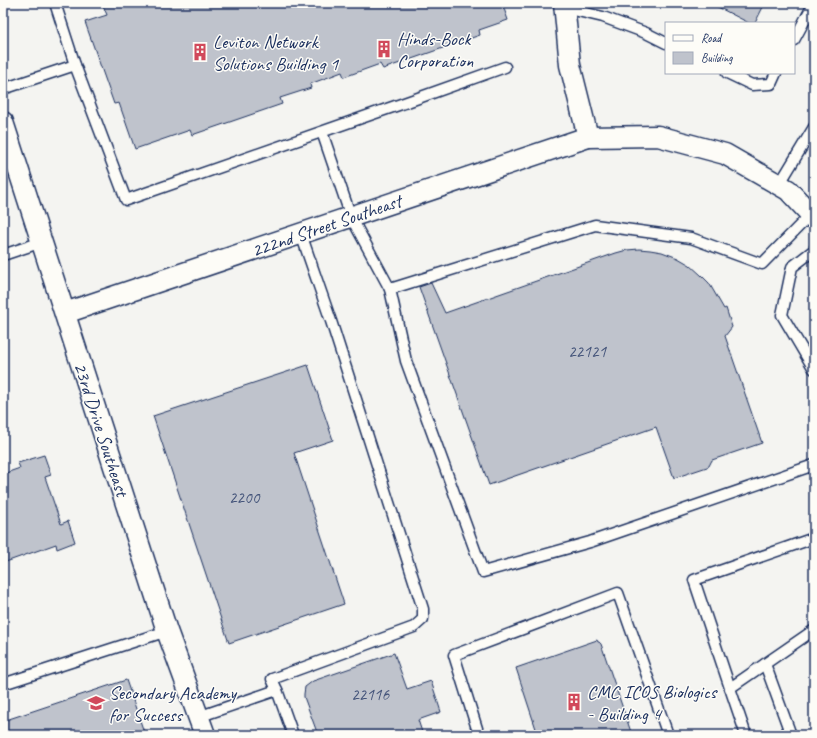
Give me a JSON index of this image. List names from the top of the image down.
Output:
{
  "streets": {
    "street": ["222nd Street Southeast", "23rd Drive Southeast"]
  },
  "crossings": [
    ["222nd Street Southeast", "23rd Drive Southeast"]
  ],
  "places": {
    "building": ["Hinds-Bock Corporation", "Leviton Network Solutions Building 1", "CMC ICOS Biologics - Building 4"],
    "school or university": ["Secondary Academy for Success"]
  },
  "house_numbers": ["22121", "2200", "22116"],
  "legend": ["Road", "Building"]
}
